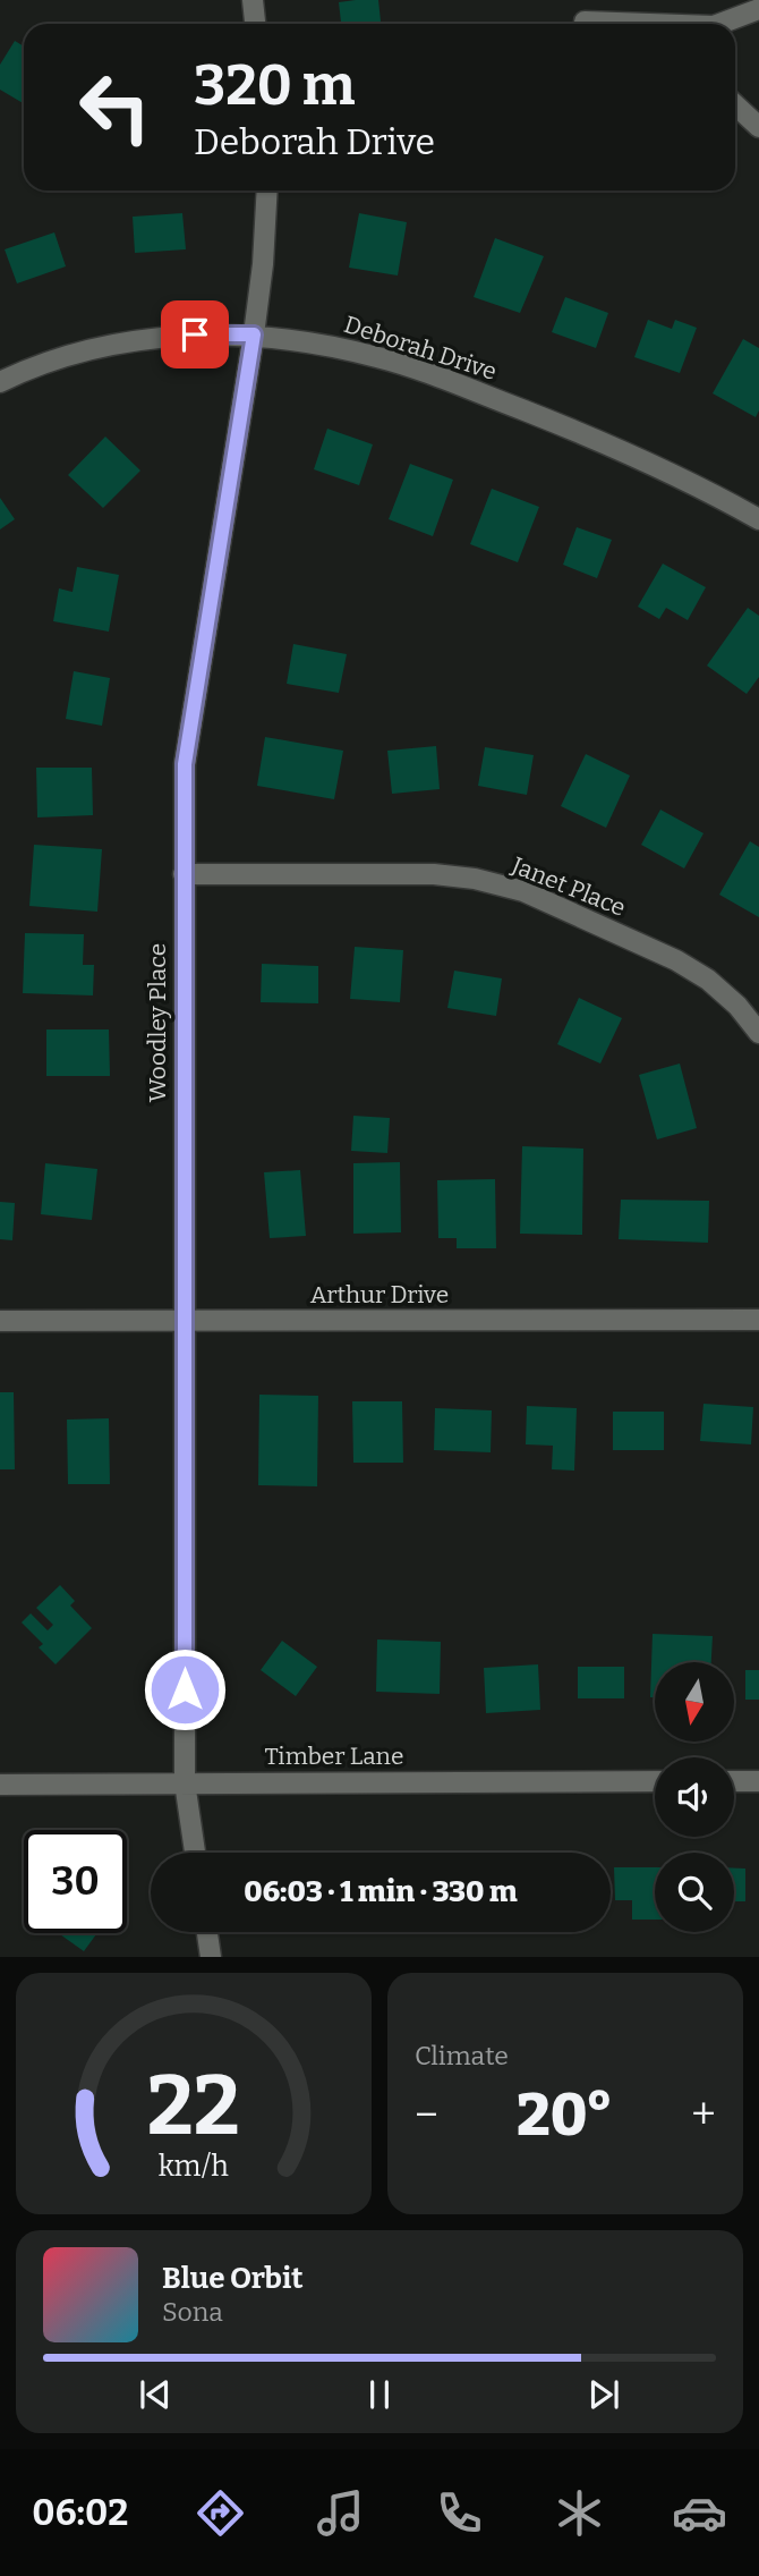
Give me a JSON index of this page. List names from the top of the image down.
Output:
{
  "streets": {
    "street": [
      "Deborah Drive",
      "Janet Place",
      "Woodley Place",
      "Arthur Drive",
      "Timber Lane"
    ]
  },
  "crossings": [
    ["Deborah Drive", "Woodley Place"],
    ["Janet Place", "Woodley Place"],
    ["Woodley Place", "Arthur Drive"],
    ["Woodley Place", "Timber Lane"]
  ],
  "north": "bottom",
  "page": {
    "turn": ["320 m", "Deborah Drive"],
    "limit": "30",
    "trip": "06:03 · 1 min · 330 m",
    "tile": "Climate",
    "heat": ["−", "20°", "+"],
    "song": ["Blue Orbit", "Sona"],
    "tabs": "06:02",
    "gauge": ["22", "km/h"]
  }
}
